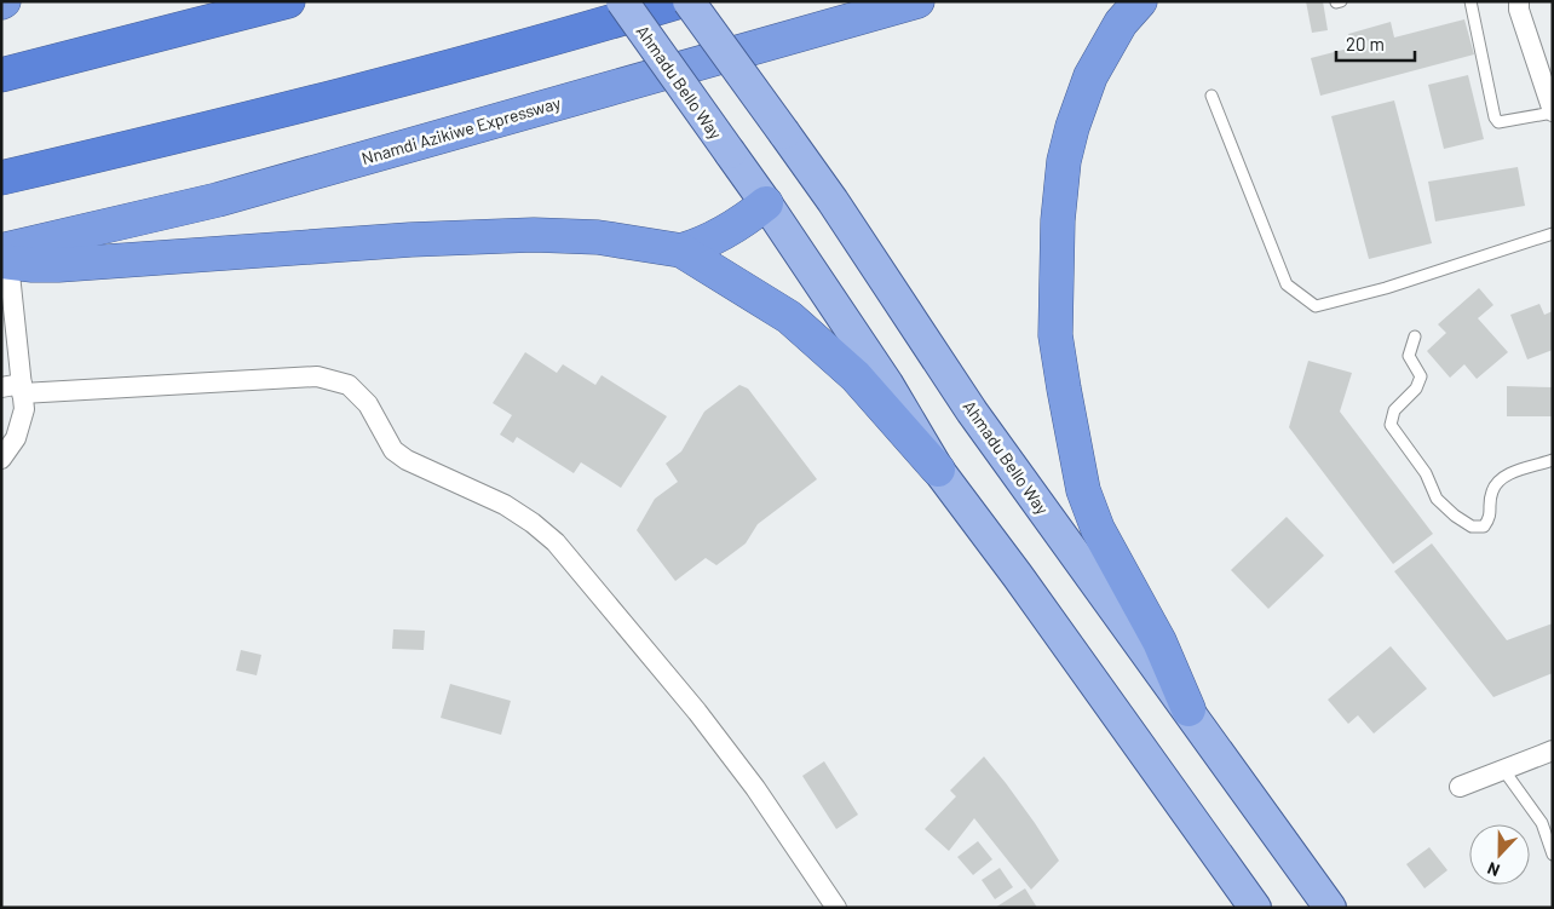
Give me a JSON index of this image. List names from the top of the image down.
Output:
{
  "streets": {
    "highway": ["Nnamdi Azikiwe Expressway"],
    "main road": ["Ahmadu Bello Way"]
  },
  "scale_bar": "20 m",
  "north": "bottom"
}
